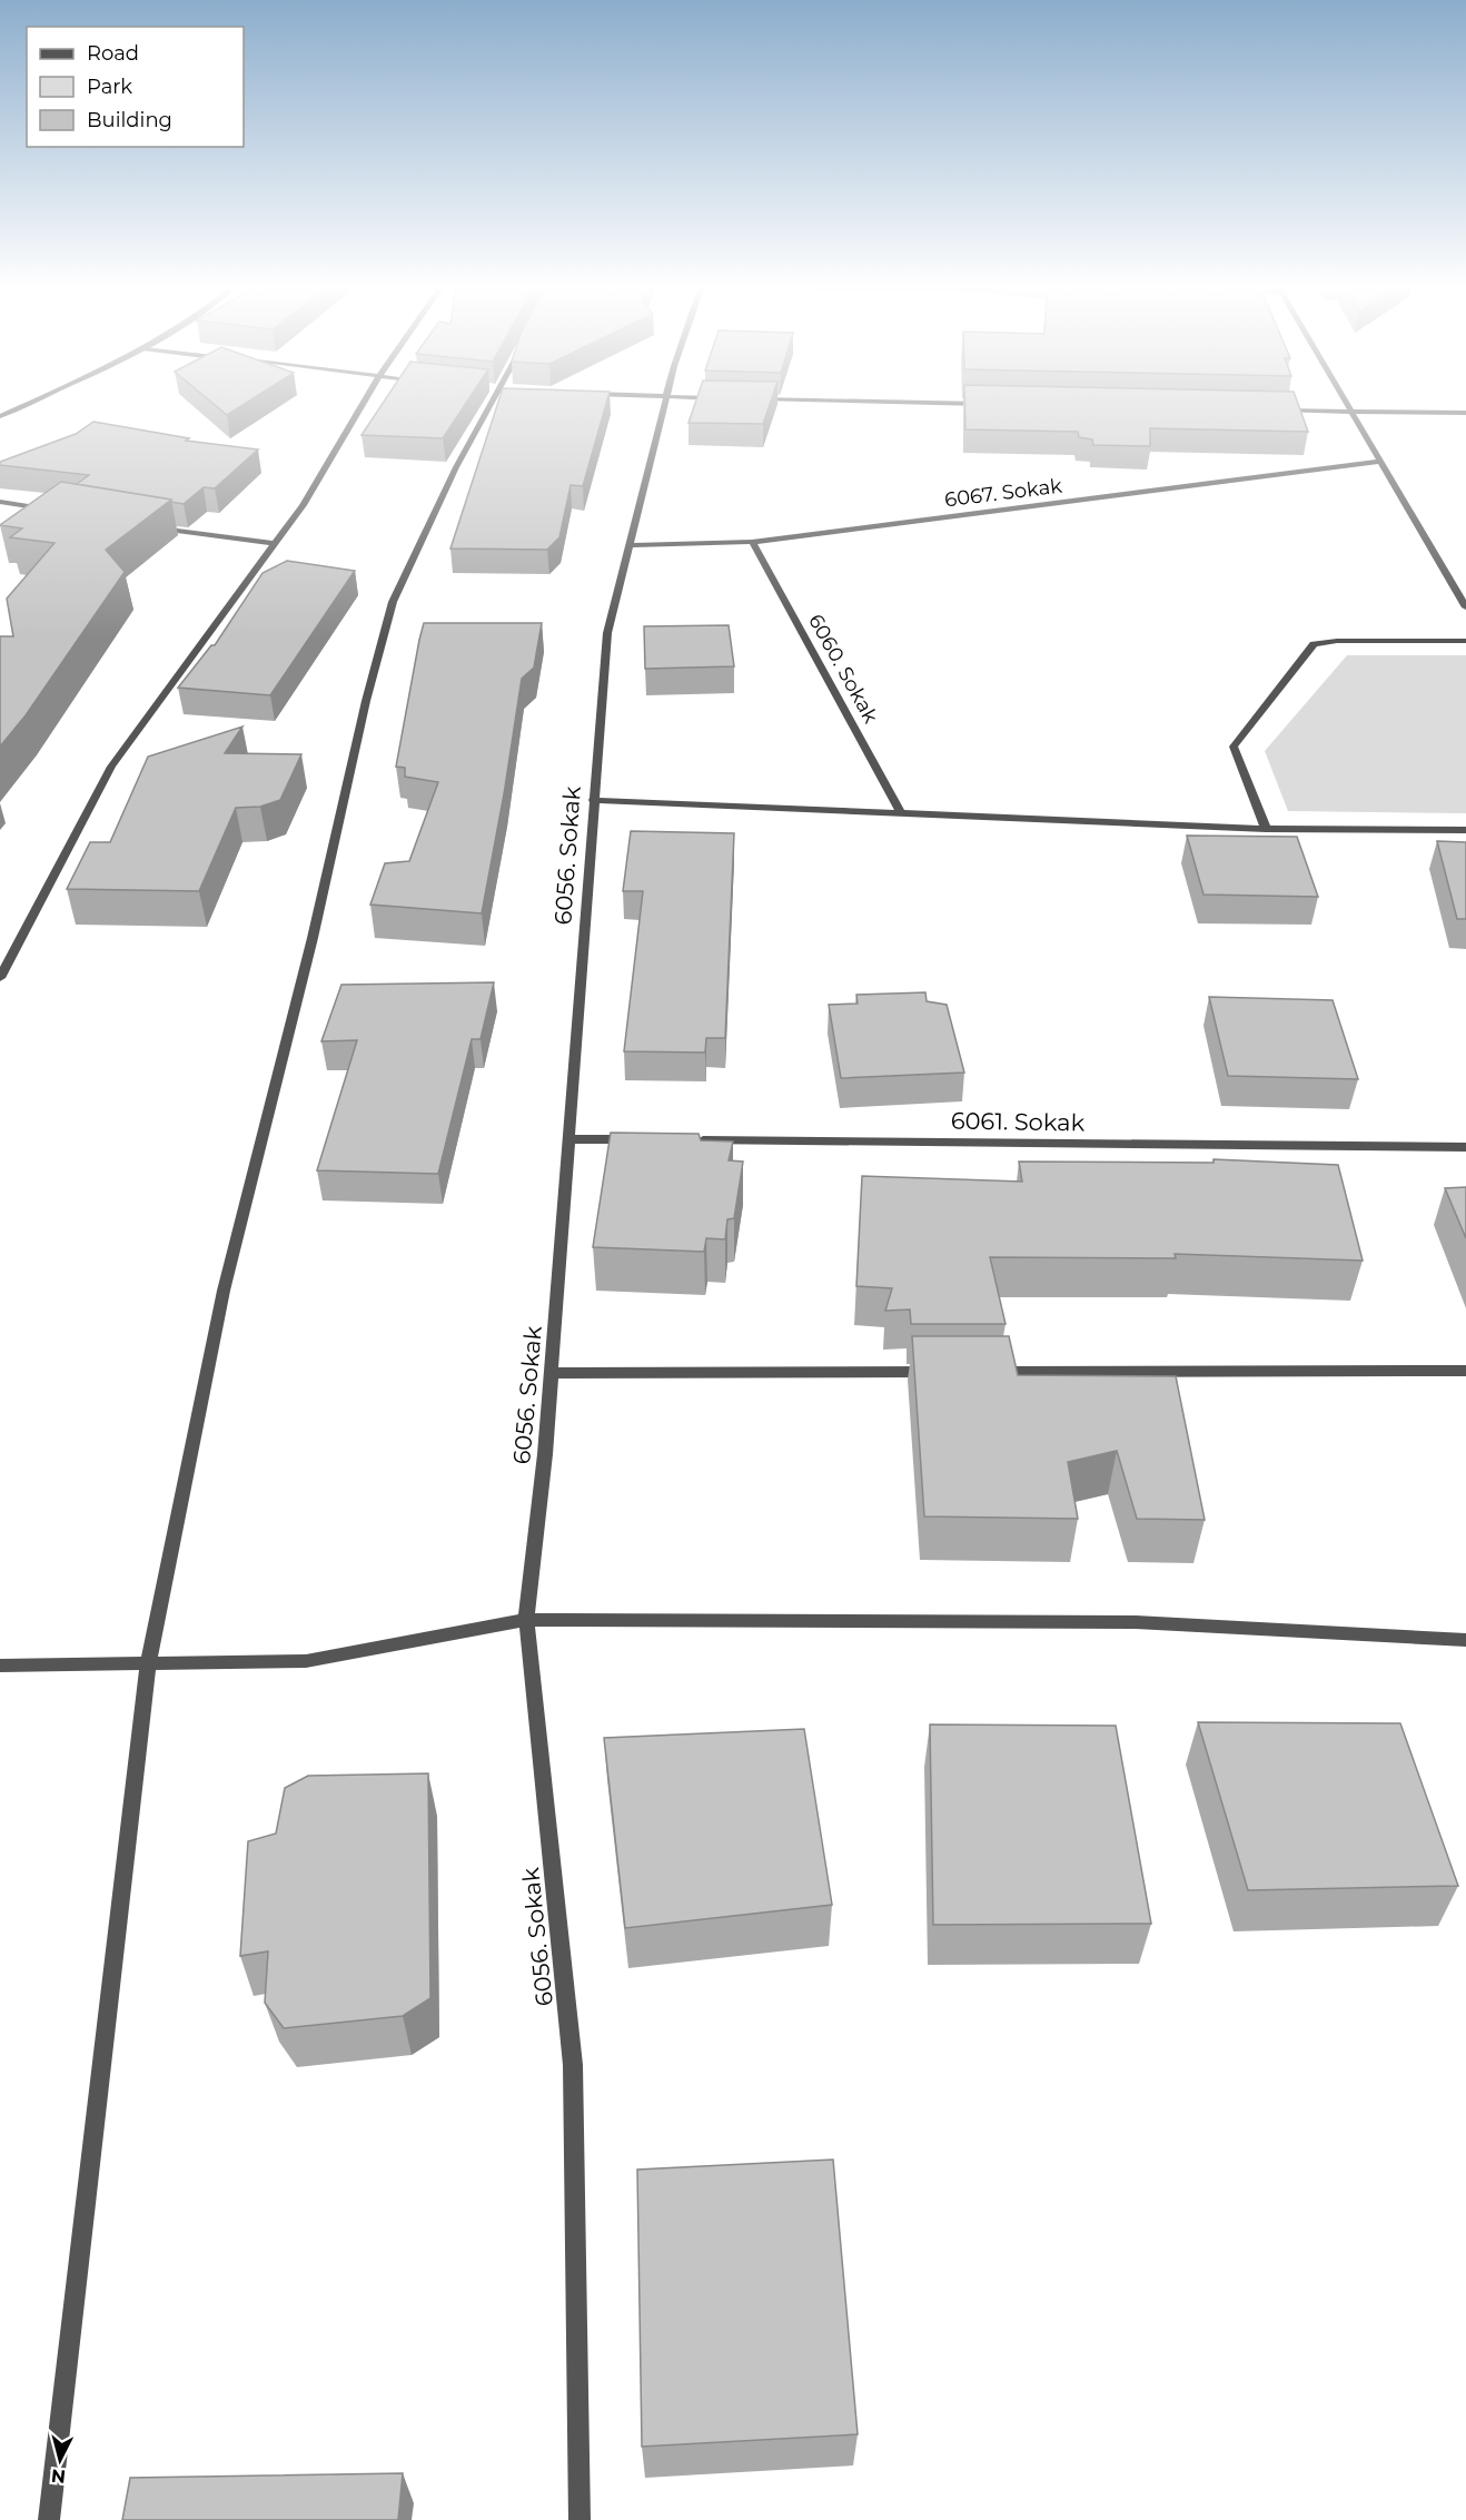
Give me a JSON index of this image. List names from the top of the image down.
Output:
{
  "streets": {
    "street": [
      "6067. Sokak",
      "6060. Sokak",
      "6056. Sokak",
      "6061. Sokak"
    ]
  },
  "crossings": [
    ["6067. Sokak", "6060. Sokak"],
    ["6067. Sokak", "6056. Sokak"]
  ],
  "legend": ["Road", "Park", "Building"],
  "north": "bottom"
}
